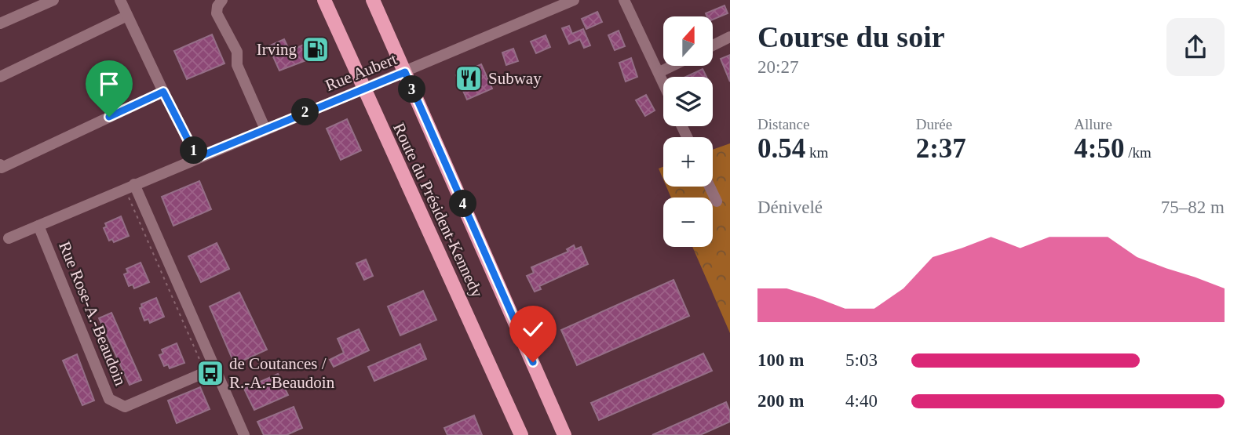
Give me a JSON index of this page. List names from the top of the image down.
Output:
{
  "streets": {
    "main road": ["Route du Président-Kennedy"],
    "street": ["Rue Aubert", "Rue Rose-A.-Beaudoin"]
  },
  "crossings": [
    ["Rue Aubert", "Route du Président-Kennedy"],
    ["Rue Aubert", "Rue Rose-A.-Beaudoin"]
  ],
  "places": {
    "fuel station": ["Irving"],
    "restaurant": ["Subway"],
    "bus stop": ["de Coutances / R.-A.-Beaudoin"]
  },
  "north": "top",
  "page": {
    "heading": ["Course du soir", "20:27"],
    "map_buttons": ["+", "−"],
    "pins": [
      "3",
      "2",
      "1",
      "4"
    ],
    "stats": [
      ["Distance", "0.54 km"],
      ["Durée", "2:37"],
      ["Allure", "4:50 /km"]
    ],
    "chart": ["Dénivelé", "75–82 m"],
    "list": [
      {
        "name": "100 m",
        "note": "5:03"
      },
      {
        "name": "200 m",
        "note": "4:40"
      }
    ]
  }
}
